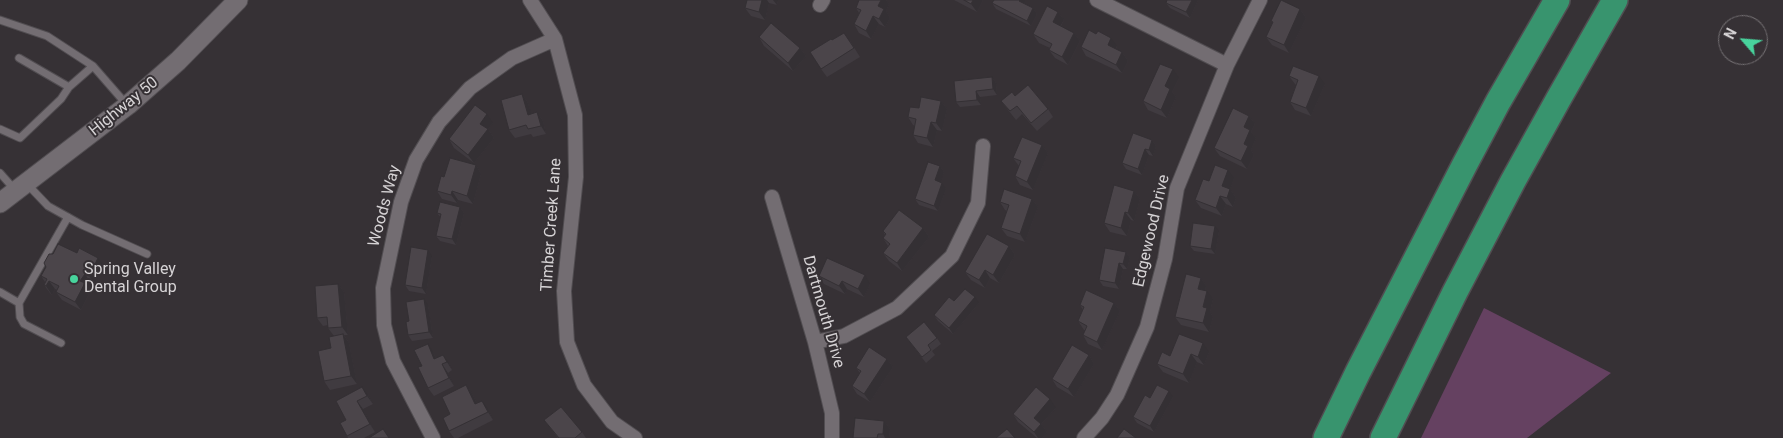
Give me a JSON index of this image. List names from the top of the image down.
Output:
{
  "streets": {
    "main road": ["Highway 50"],
    "street": [
      "Woods Way",
      "Timber Creek Lane",
      "Edgewood Drive",
      "Dartmouth Drive"
    ]
  },
  "crossings": [
    ["Woods Way", "Timber Creek Lane"]
  ],
  "places": ["Spring Valley Dental Group"],
  "north": "top left"
}
